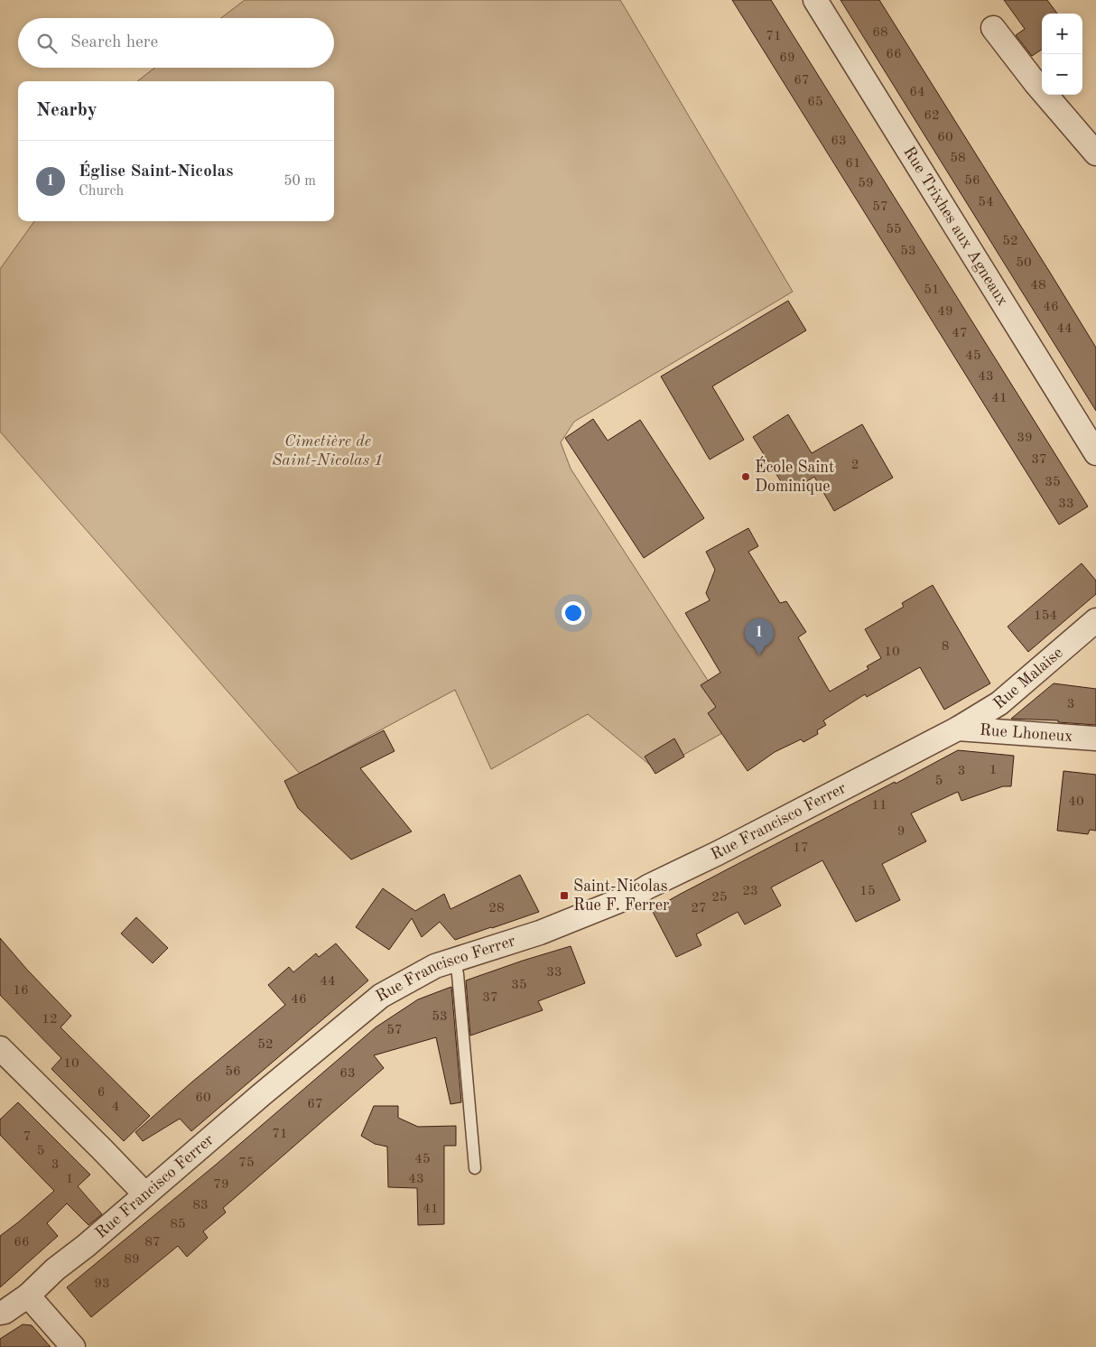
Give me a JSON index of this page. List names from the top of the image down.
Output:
{
  "streets": {
    "street": [
      "Rue Trixhes aux Agneaux",
      "Rue Malaise",
      "Rue Lhoneux",
      "Rue Francisco Ferrer"
    ]
  },
  "crossings": [
    ["Rue Malaise", "Rue Lhoneux"],
    ["Rue Malaise", "Rue Francisco Ferrer"],
    ["Rue Lhoneux", "Rue Francisco Ferrer"]
  ],
  "parks": ["Cimetière de Saint-Nicolas 1"],
  "places": {
    "other": ["École Saint Dominique"],
    "transit": ["Saint-Nicolas Rue F. Ferrer"]
  },
  "house_numbers": [
    "68",
    "71",
    "66",
    "69",
    "67",
    "64",
    "65",
    "62",
    "60",
    "63",
    "58",
    "61",
    "56",
    "59",
    "54",
    "57",
    "55",
    "52",
    "53",
    "50",
    "48",
    "51",
    "46",
    "49",
    "44",
    "47",
    "45",
    "43",
    "41",
    "39",
    "37",
    "2",
    "35",
    "33",
    "154",
    "8",
    "10",
    "3",
    "1",
    "3",
    "5",
    "40",
    "11",
    "9",
    "17",
    "23",
    "15",
    "25",
    "28",
    "27",
    "33",
    "44",
    "35",
    "16",
    "37",
    "46",
    "53",
    "12",
    "57",
    "52",
    "10",
    "56",
    "63",
    "6",
    "60",
    "67",
    "4",
    "71",
    "7",
    "5",
    "45",
    "75",
    "3",
    "1",
    "43",
    "79",
    "83",
    "41",
    "85",
    "66",
    "87",
    "89",
    "93"
  ],
  "page": {
    "map_buttons": ["+", "−"],
    "search": "Search here",
    "heading": "Nearby",
    "list": [
      {
        "mark": "1",
        "name": "Église Saint-Nicolas",
        "note": "Church",
        "value": "50 m"
      }
    ],
    "pins": "1"
  }
}
